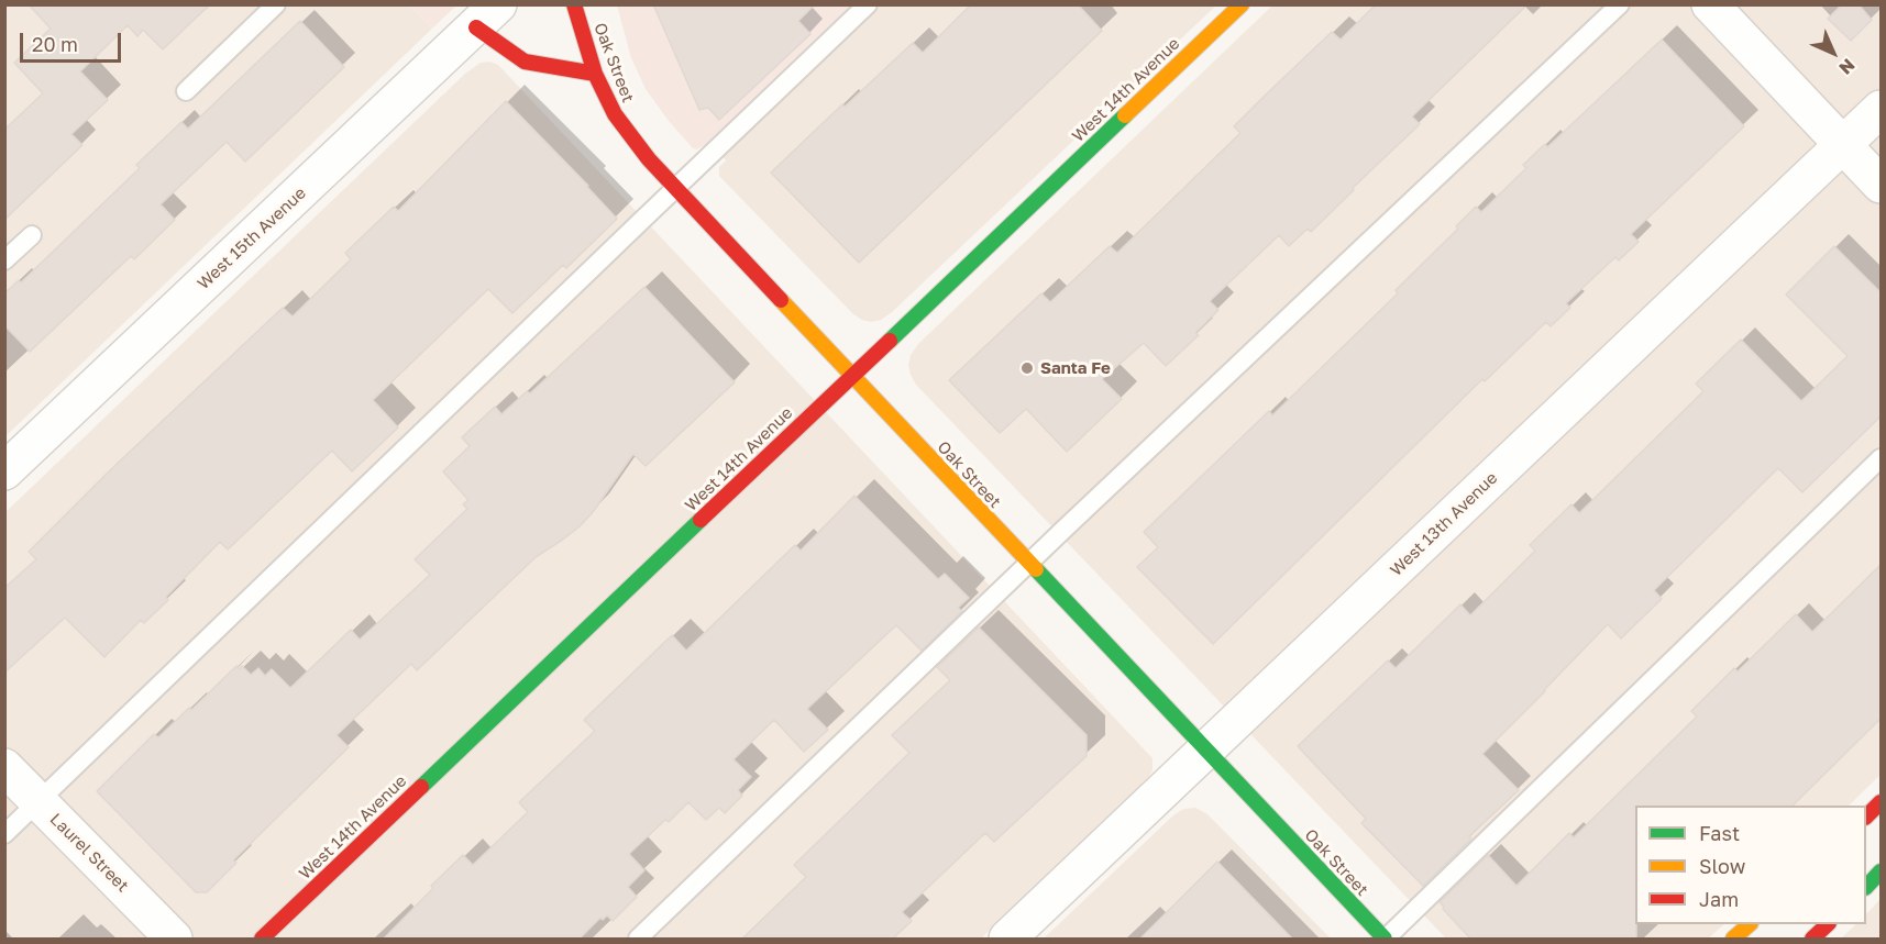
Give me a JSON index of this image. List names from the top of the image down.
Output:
{
  "streets": {
    "street": [
      "Oak Street",
      "West 14th Avenue",
      "West 15th Avenue",
      "West 13th Avenue",
      "Laurel Street"
    ]
  },
  "crossings": [
    ["Oak Street", "West 14th Avenue"],
    ["Oak Street", "West 13th Avenue"]
  ],
  "places": ["Santa Fe"],
  "legend": ["Fast", "Slow", "Jam"],
  "scale_bar": "20 m",
  "north": "bottom right"
}
